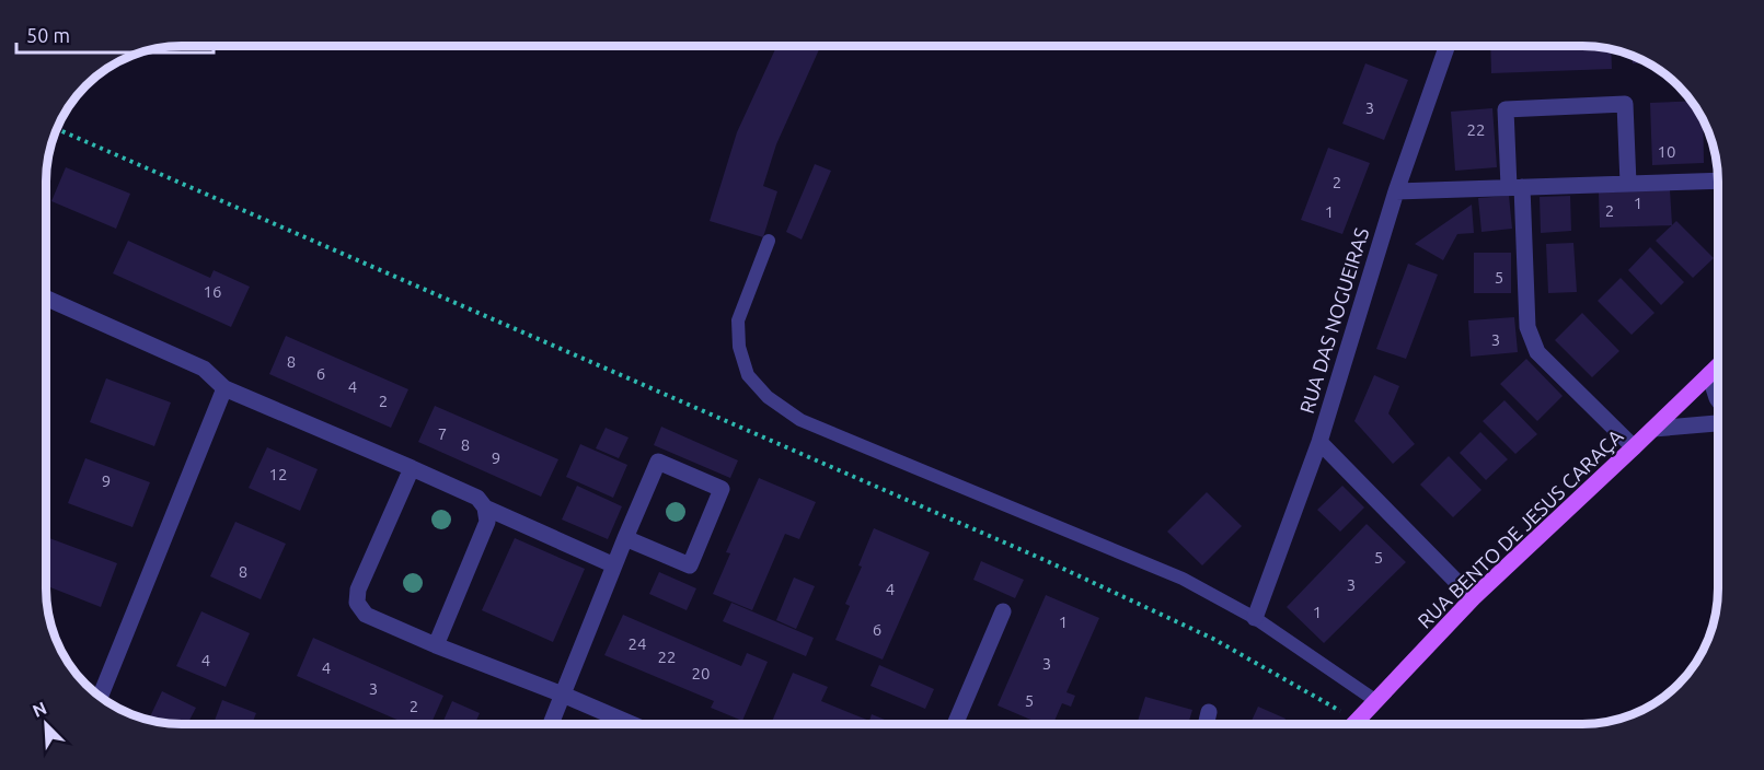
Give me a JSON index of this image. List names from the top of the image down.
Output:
{
  "streets": {
    "main road": ["RUA BENTO DE JESUS CARAÇA"],
    "street": ["RUA DAS NOGUEIRAS"]
  },
  "house_numbers": [
    "3",
    "22",
    "10",
    "2",
    "1",
    "2",
    "1",
    "5",
    "16",
    "3",
    "8",
    "6",
    "4",
    "2",
    "7",
    "8",
    "9",
    "12",
    "9",
    "5",
    "8",
    "3",
    "4",
    "1",
    "1",
    "6",
    "24",
    "22",
    "4",
    "3",
    "4",
    "20",
    "3",
    "5",
    "2"
  ],
  "scale_bar": "50 m",
  "north": "top left"
}
